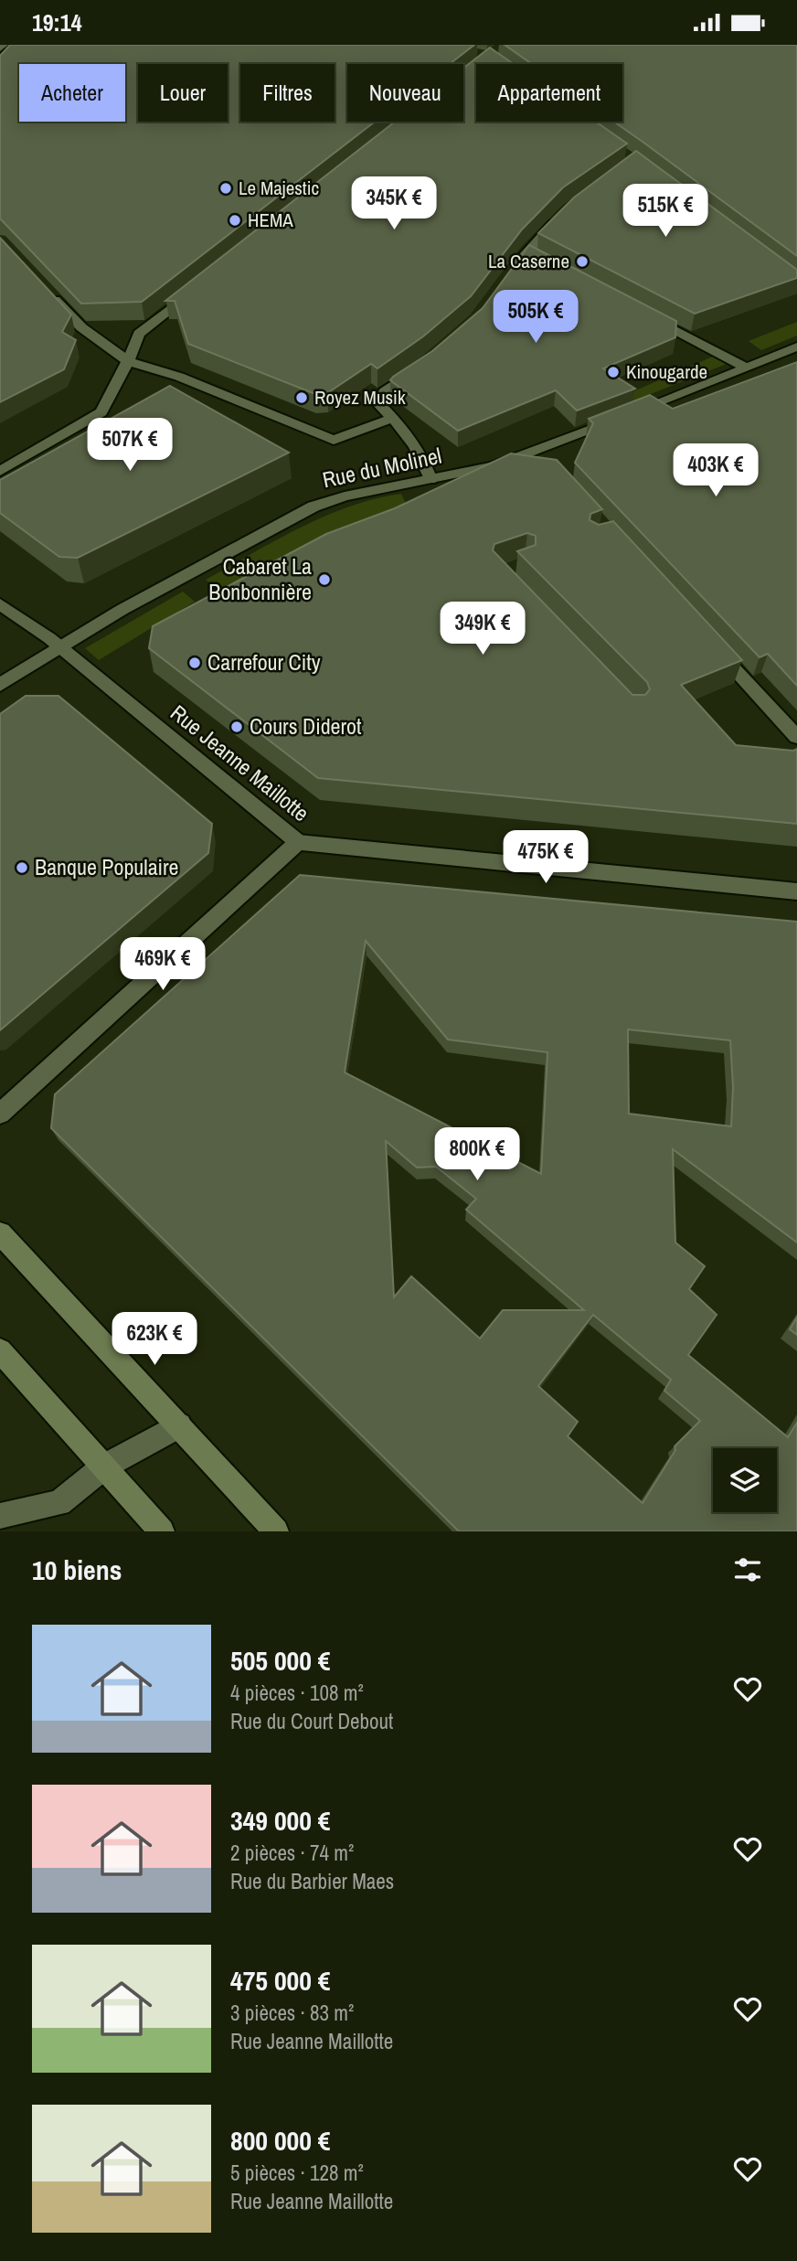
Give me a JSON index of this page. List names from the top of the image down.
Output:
{
  "streets": {
    "street": ["Rue du Molinel", "Rue Jeanne Maillotte"]
  },
  "crossings": [
    ["Rue du Molinel", "Rue Jeanne Maillotte"]
  ],
  "places": [
    "Le Majestic",
    "HEMA",
    "La Caserne",
    "Kinougarde",
    "Royez Musik",
    "Cabaret La Bonbonnière",
    "Carrefour City",
    "Cours Diderot",
    "Banque Populaire"
  ],
  "page": {
    "status": "19:14",
    "chip": [
      "Acheter",
      "Louer",
      "Filtres",
      "Nouveau",
      "Appartement"
    ],
    "price": [
      "345K €",
      "515K €",
      "505K €",
      "507K €",
      "403K €",
      "349K €",
      "475K €",
      "469K €",
      "800K €",
      "623K €"
    ],
    "heading": "10 biens",
    "list": [
      {
        "name": "505 000 €",
        "note": "4 pièces · 108 m² · Rue du Court Debout"
      },
      {
        "name": "349 000 €",
        "note": "2 pièces · 74 m² · Rue du Barbier Maes"
      },
      {
        "name": "475 000 €",
        "note": "3 pièces · 83 m² · Rue Jeanne Maillotte"
      },
      {
        "name": "800 000 €",
        "note": "5 pièces · 128 m² · Rue Jeanne Maillotte"
      }
    ]
  }
}
